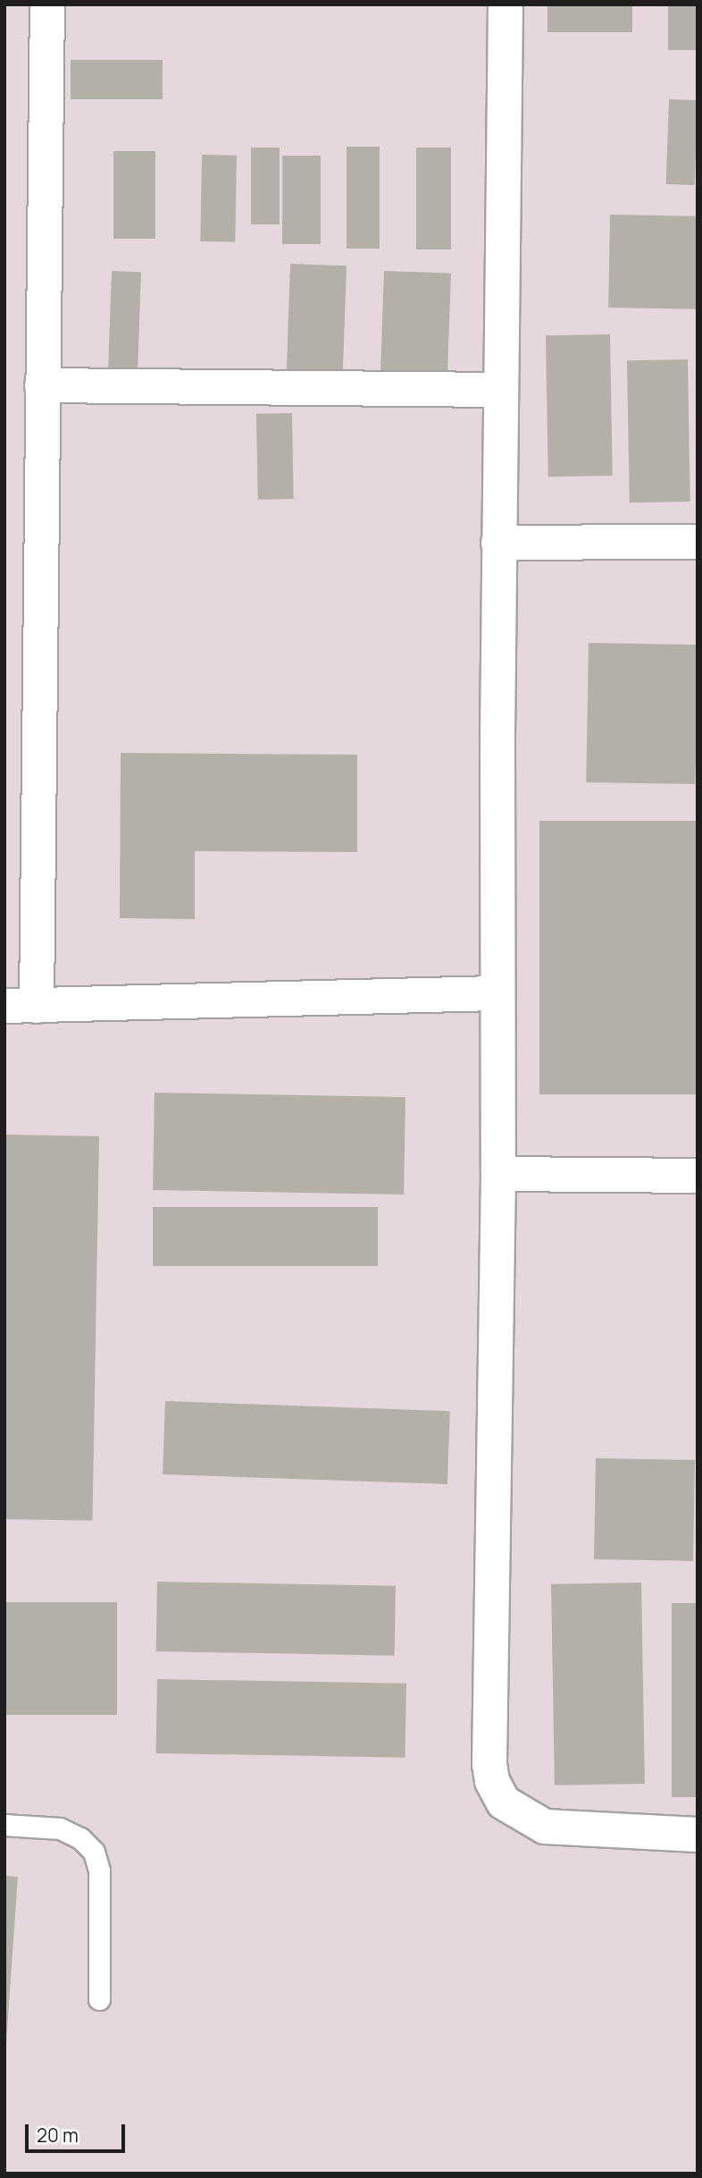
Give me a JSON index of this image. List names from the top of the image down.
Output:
{
  "scale_bar": "20 m"
}
